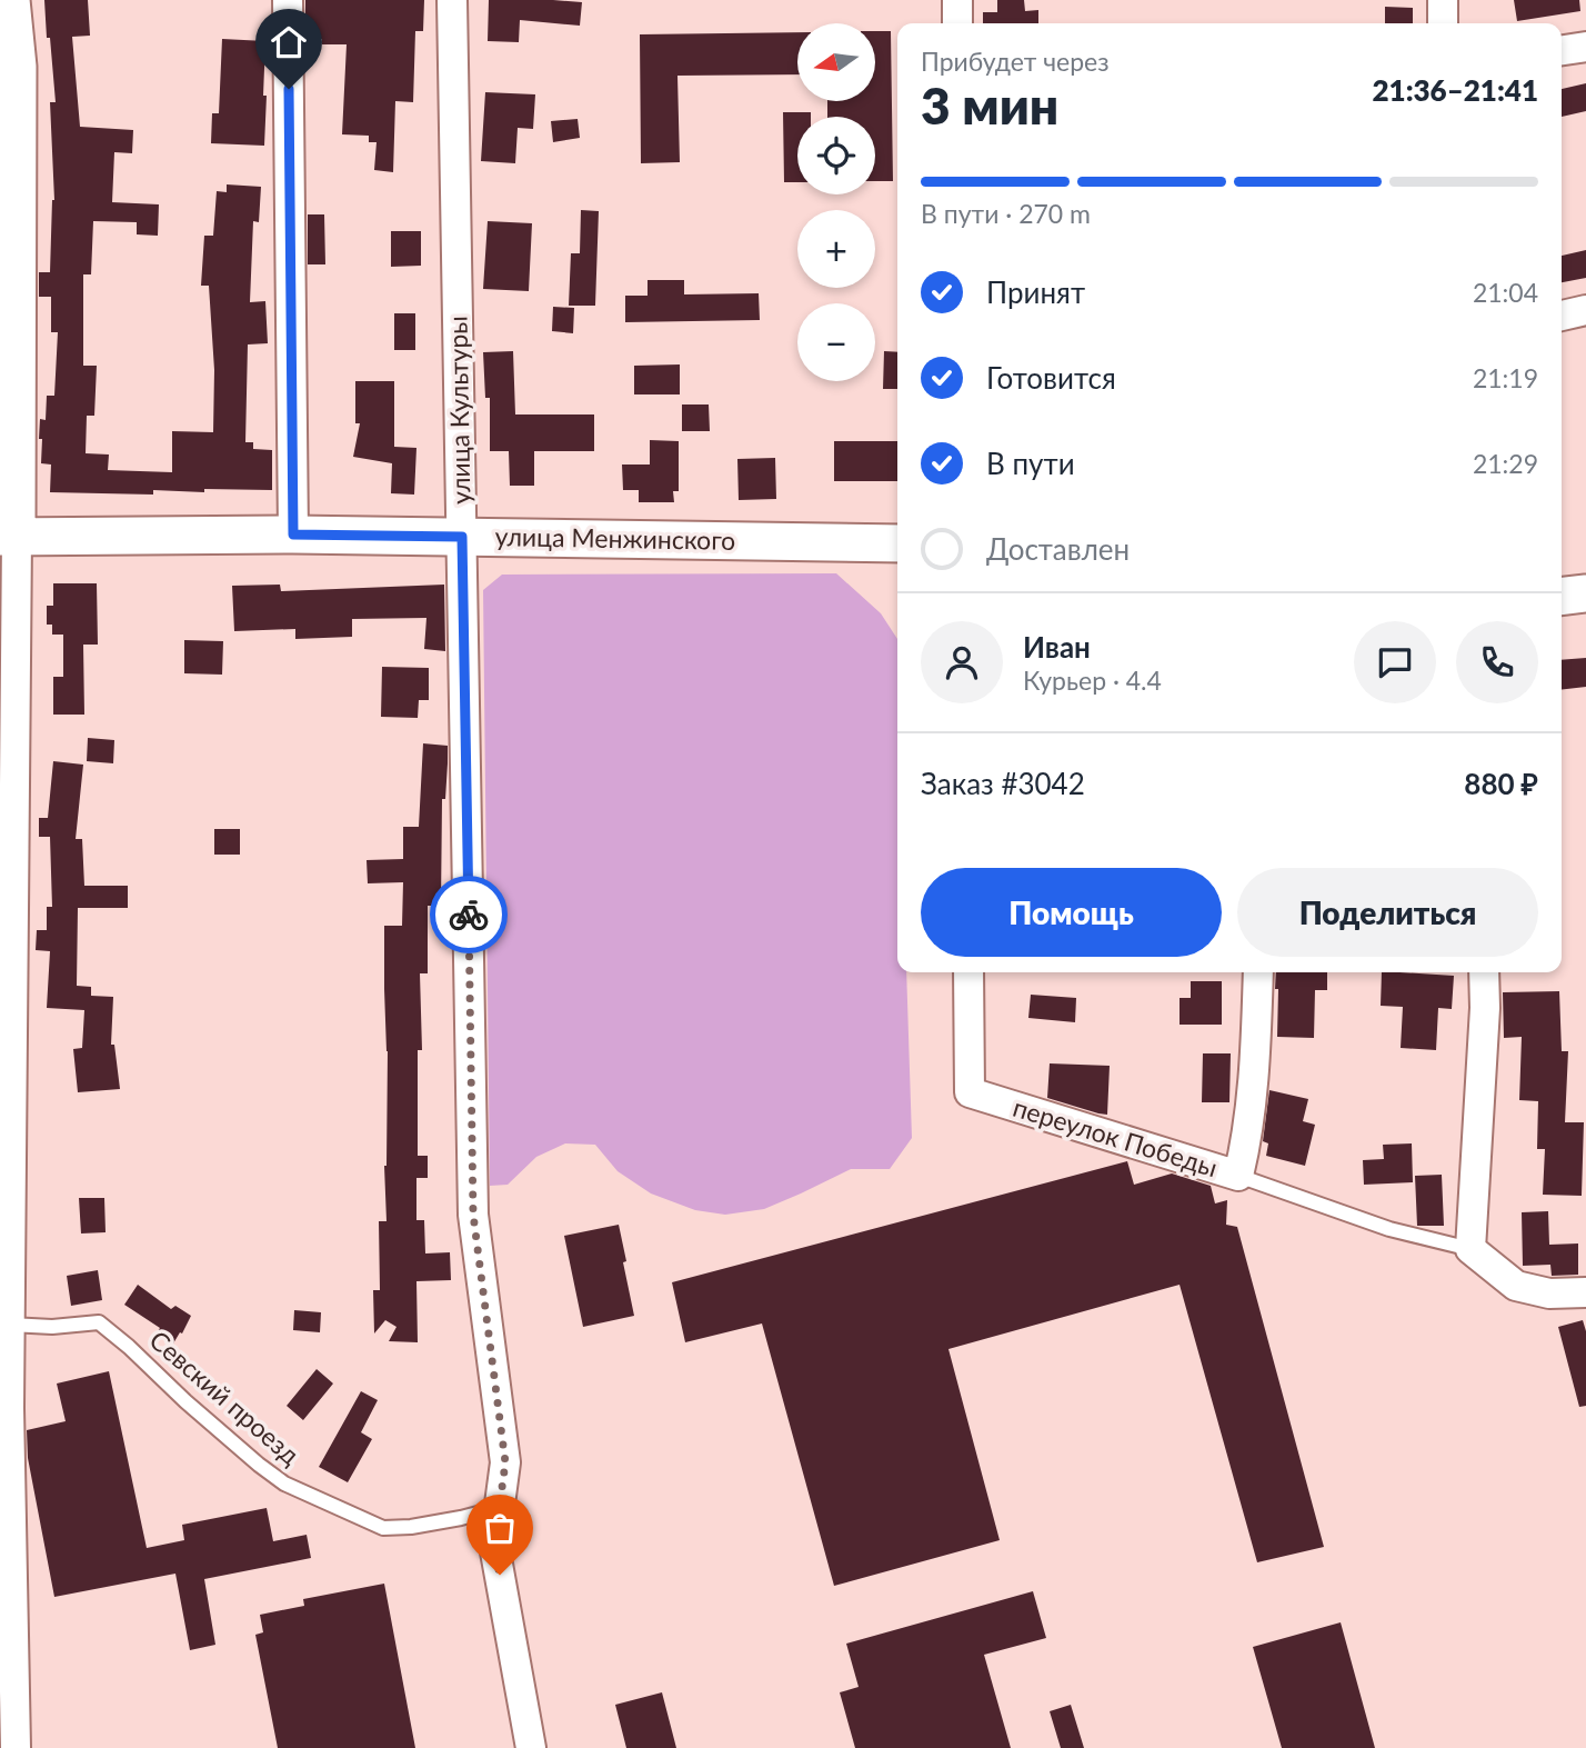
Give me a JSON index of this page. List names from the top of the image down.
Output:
{
  "streets": {
    "street": ["улица Культуры", "улица Менжинского", "переулок Победы"],
    "lane": ["Севский проезд"]
  },
  "crossings": [
    ["улица Культуры", "улица Менжинского"],
    ["улица Культуры", "Севский проезд"]
  ],
  "north": "left",
  "page": {
    "map_buttons": ["+", "−"],
    "heading": ["3 мин", "Прибудет через", "21:36–21:41"],
    "panel": [
      "Иван",
      "Курьер · 4.4",
      "Заказ #3042",
      "880 ₽"
    ],
    "bar": "В пути · 270 m",
    "list": [
      ["Принят", "21:04"],
      ["Готовится", "21:19"],
      ["В пути", "21:29"],
      "Доставлен"
    ],
    "buttons": ["Помощь", "Поделиться"]
  }
}
